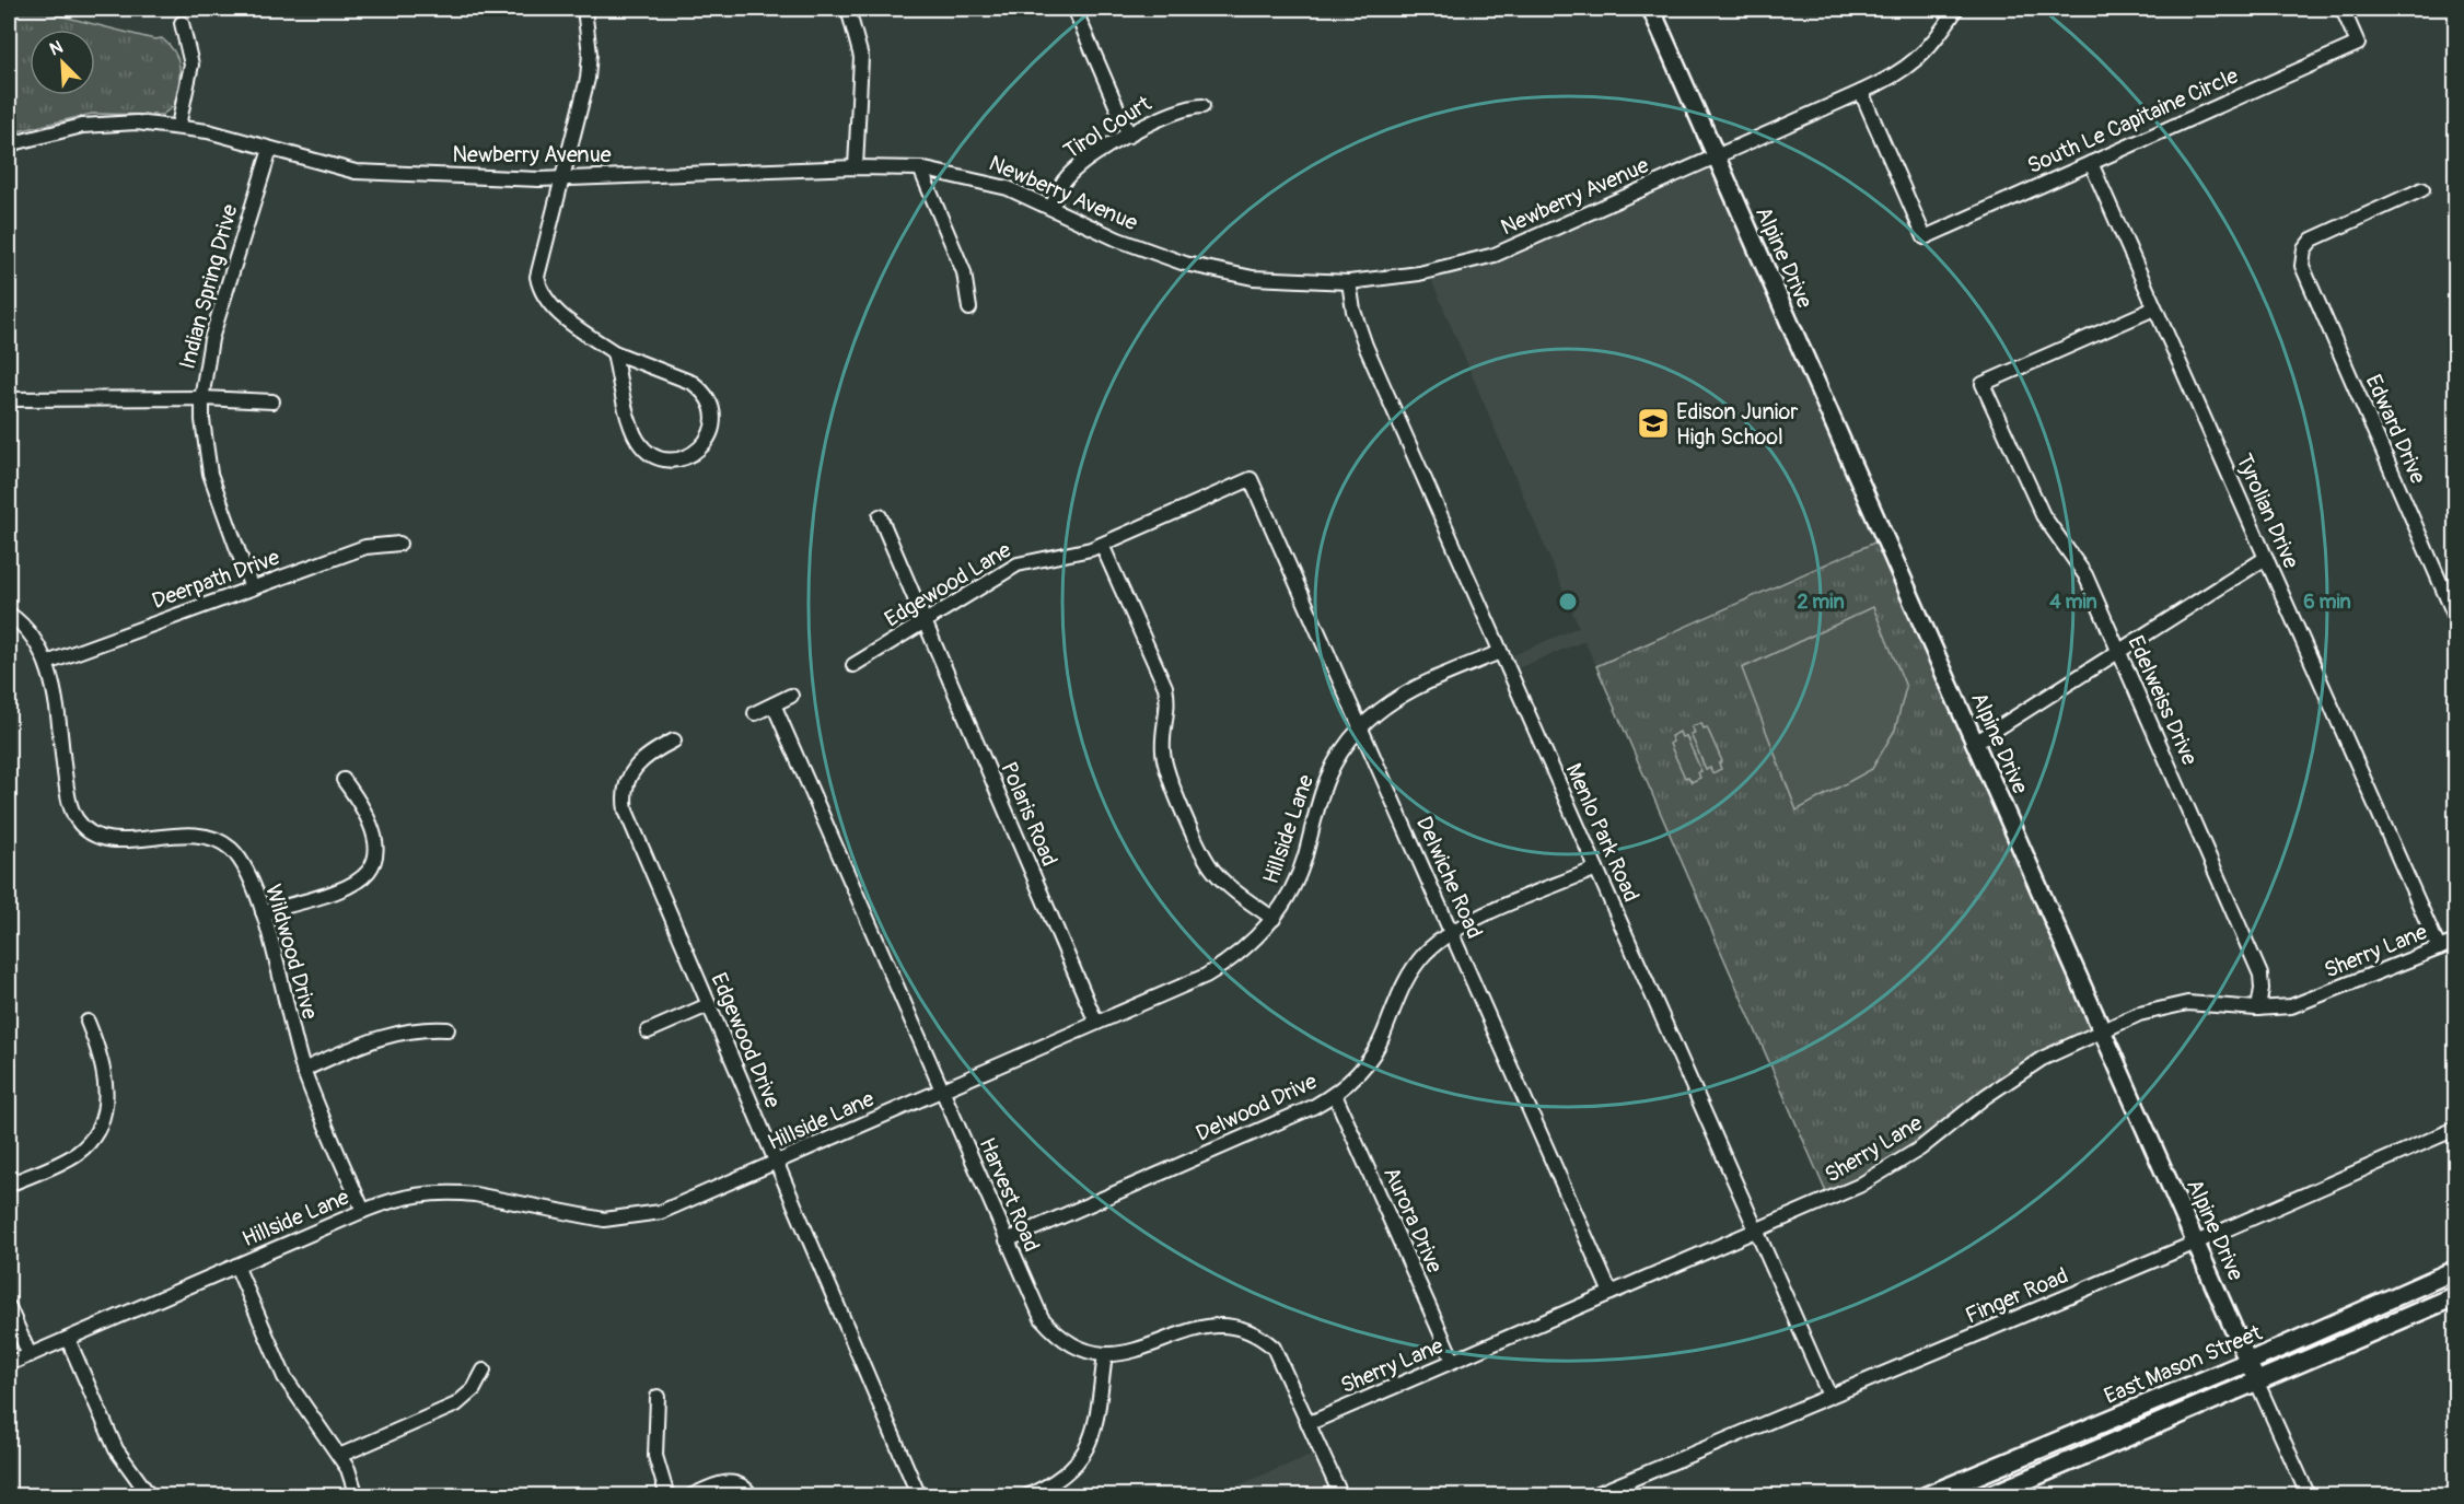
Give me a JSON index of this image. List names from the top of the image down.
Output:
{
  "streets": {
    "main road": ["East Mason Street"],
    "street": [
      "South Le Capitaine Circle",
      "Tirol Court",
      "Newberry Avenue",
      "Alpine Drive",
      "Indian Spring Drive",
      "Edward Drive",
      "Tyrolian Drive",
      "Deerpath Drive",
      "Edgewood Lane",
      "Edelweiss Drive",
      "Polaris Road",
      "Hillside Lane",
      "Menlo Park Road",
      "Delwiche Road",
      "Sherry Lane",
      "Wildwood Drive",
      "Edgewood Drive",
      "Delwood Drive",
      "Harvest Road",
      "Aurora Drive",
      "Finger Road"
    ]
  },
  "crossings": [
    ["South Le Capitaine Circle", "Newberry Avenue"],
    ["South Le Capitaine Circle", "Tyrolian Drive"],
    ["Tirol Court", "Newberry Avenue"],
    ["Newberry Avenue", "Alpine Drive"],
    ["Newberry Avenue", "Indian Spring Drive"],
    ["Newberry Avenue", "Menlo Park Road"],
    ["Alpine Drive", "Sherry Lane"],
    ["Alpine Drive", "Finger Road"],
    ["Alpine Drive", "East Mason Street"],
    ["Indian Spring Drive", "Deerpath Drive"],
    ["Tyrolian Drive", "Edelweiss Drive"],
    ["Tyrolian Drive", "Sherry Lane"],
    ["Deerpath Drive", "Wildwood Drive"],
    ["Edgewood Lane", "Polaris Road"],
    ["Edgewood Lane", "Delwiche Road"],
    ["Edelweiss Drive", "Sherry Lane"],
    ["Polaris Road", "Hillside Lane"],
    ["Hillside Lane", "Menlo Park Road"],
    ["Hillside Lane", "Delwiche Road"],
    ["Hillside Lane", "Wildwood Drive"],
    ["Hillside Lane", "Edgewood Drive"],
    ["Hillside Lane", "Harvest Road"],
    ["Menlo Park Road", "Sherry Lane"],
    ["Menlo Park Road", "Delwood Drive"],
    ["Menlo Park Road", "Finger Road"],
    ["Delwiche Road", "Sherry Lane"],
    ["Delwiche Road", "Delwood Drive"],
    ["Sherry Lane", "Harvest Road"],
    ["Sherry Lane", "Aurora Drive"],
    ["Delwood Drive", "Harvest Road"],
    ["Delwood Drive", "Aurora Drive"]
  ],
  "places": {
    "school or university": ["Edison Junior High School"]
  },
  "north": "top left",
  "rings": ["2 min", "4 min", "6 min"]
}
